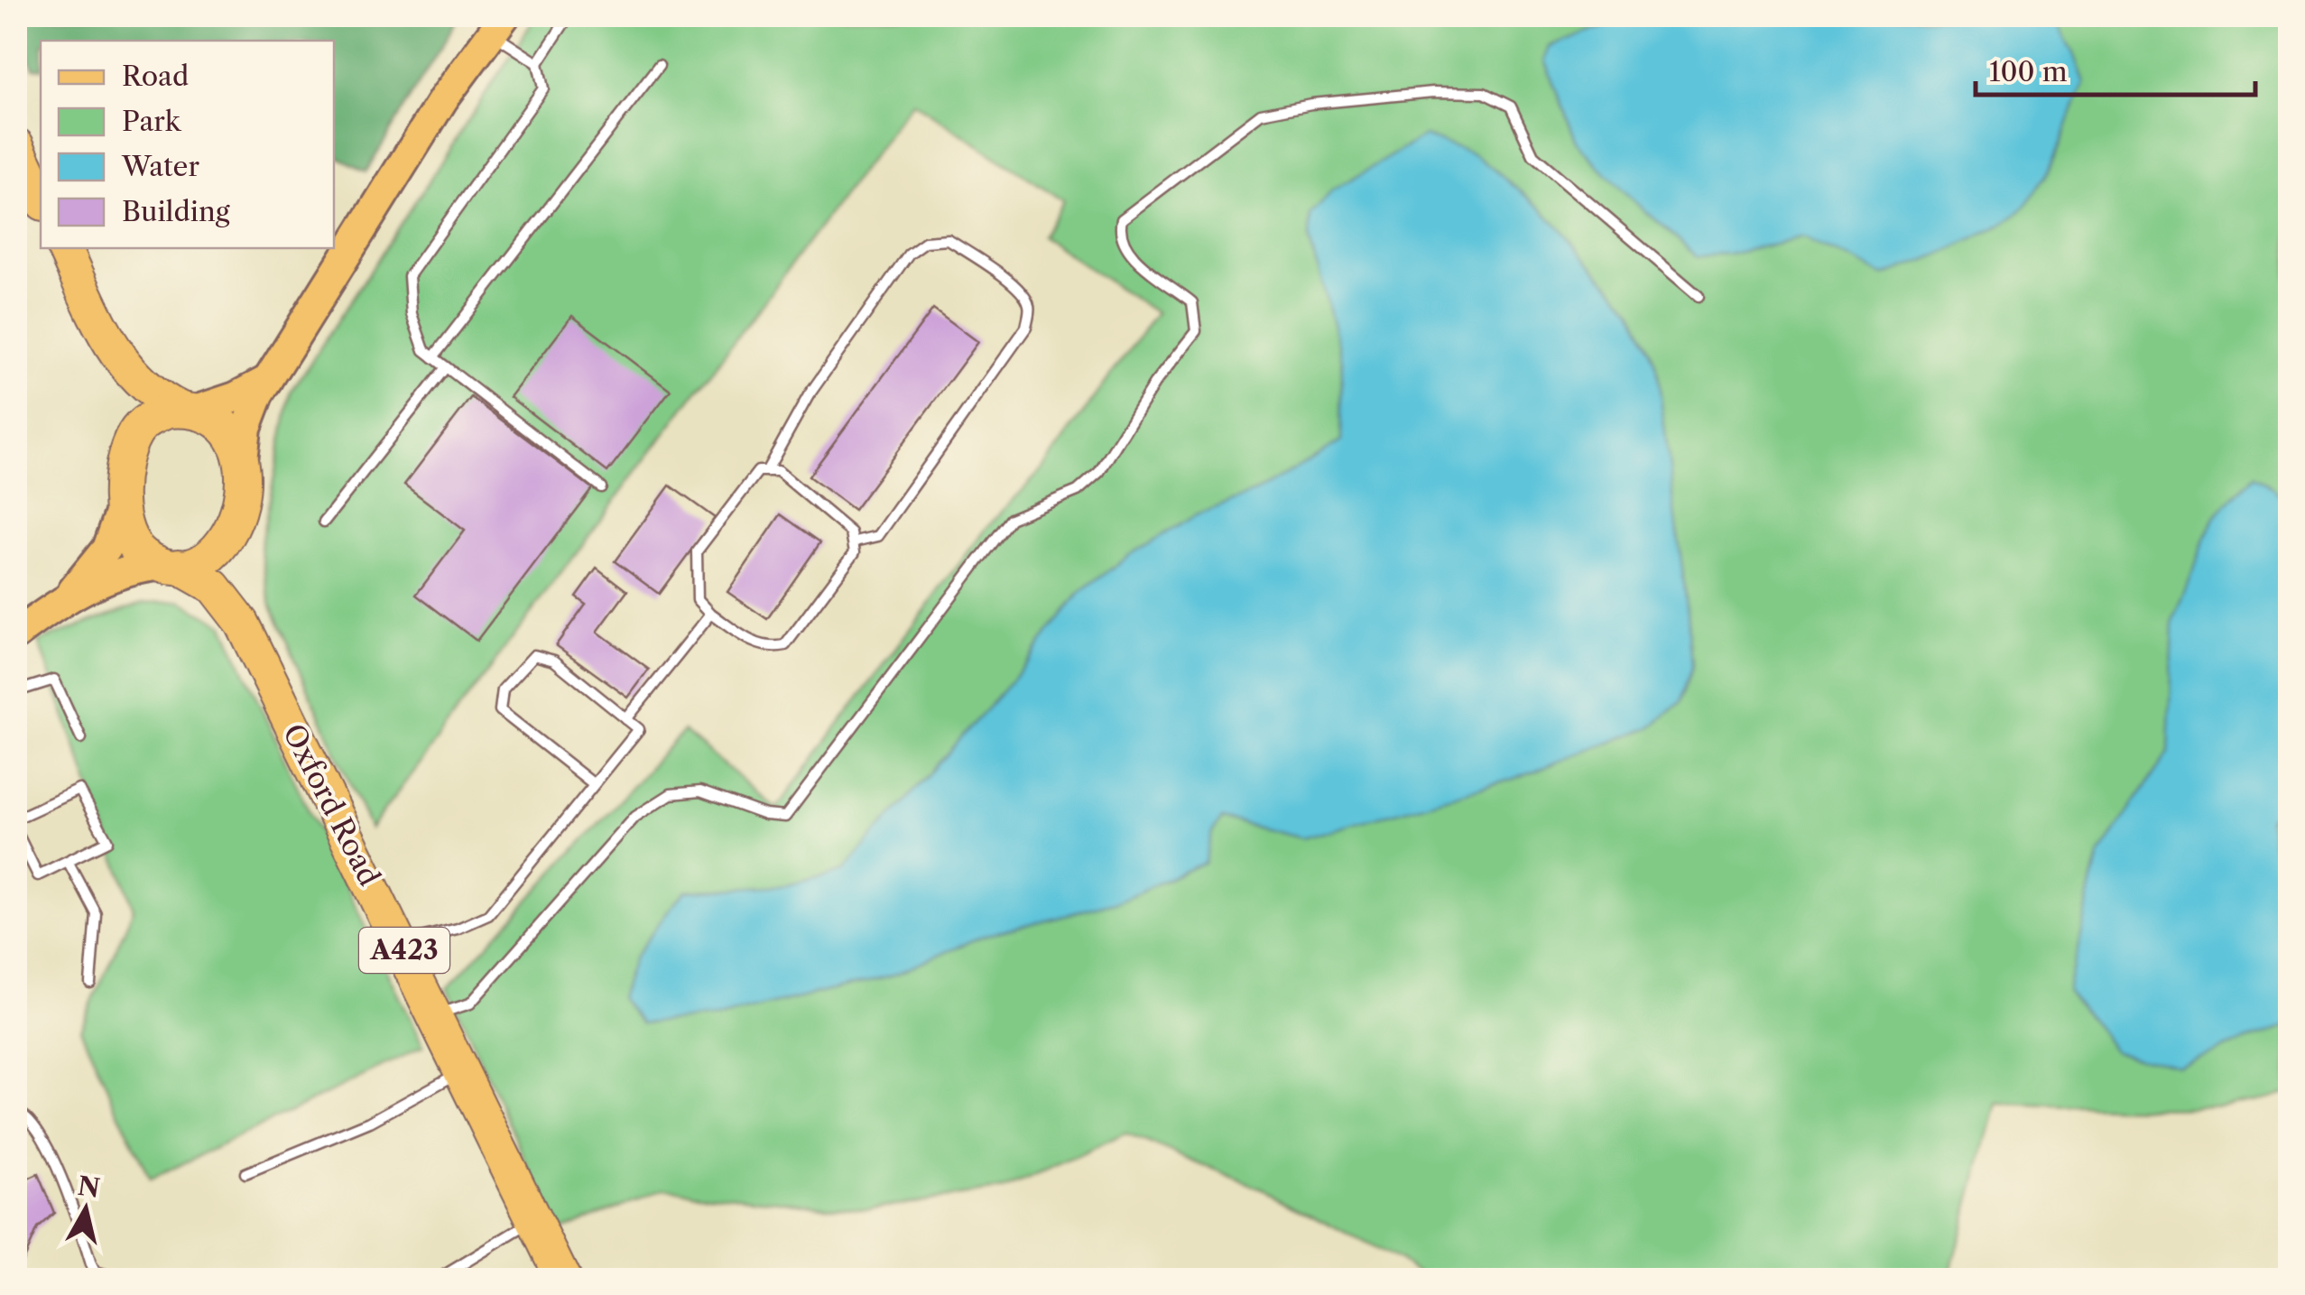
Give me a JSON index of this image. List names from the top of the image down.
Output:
{
  "streets": {
    "highway": ["Oxford Road", "A423"]
  },
  "legend": [
    "Road",
    "Park",
    "Water",
    "Building"
  ],
  "scale_bar": "100 m",
  "north": "top"
}
